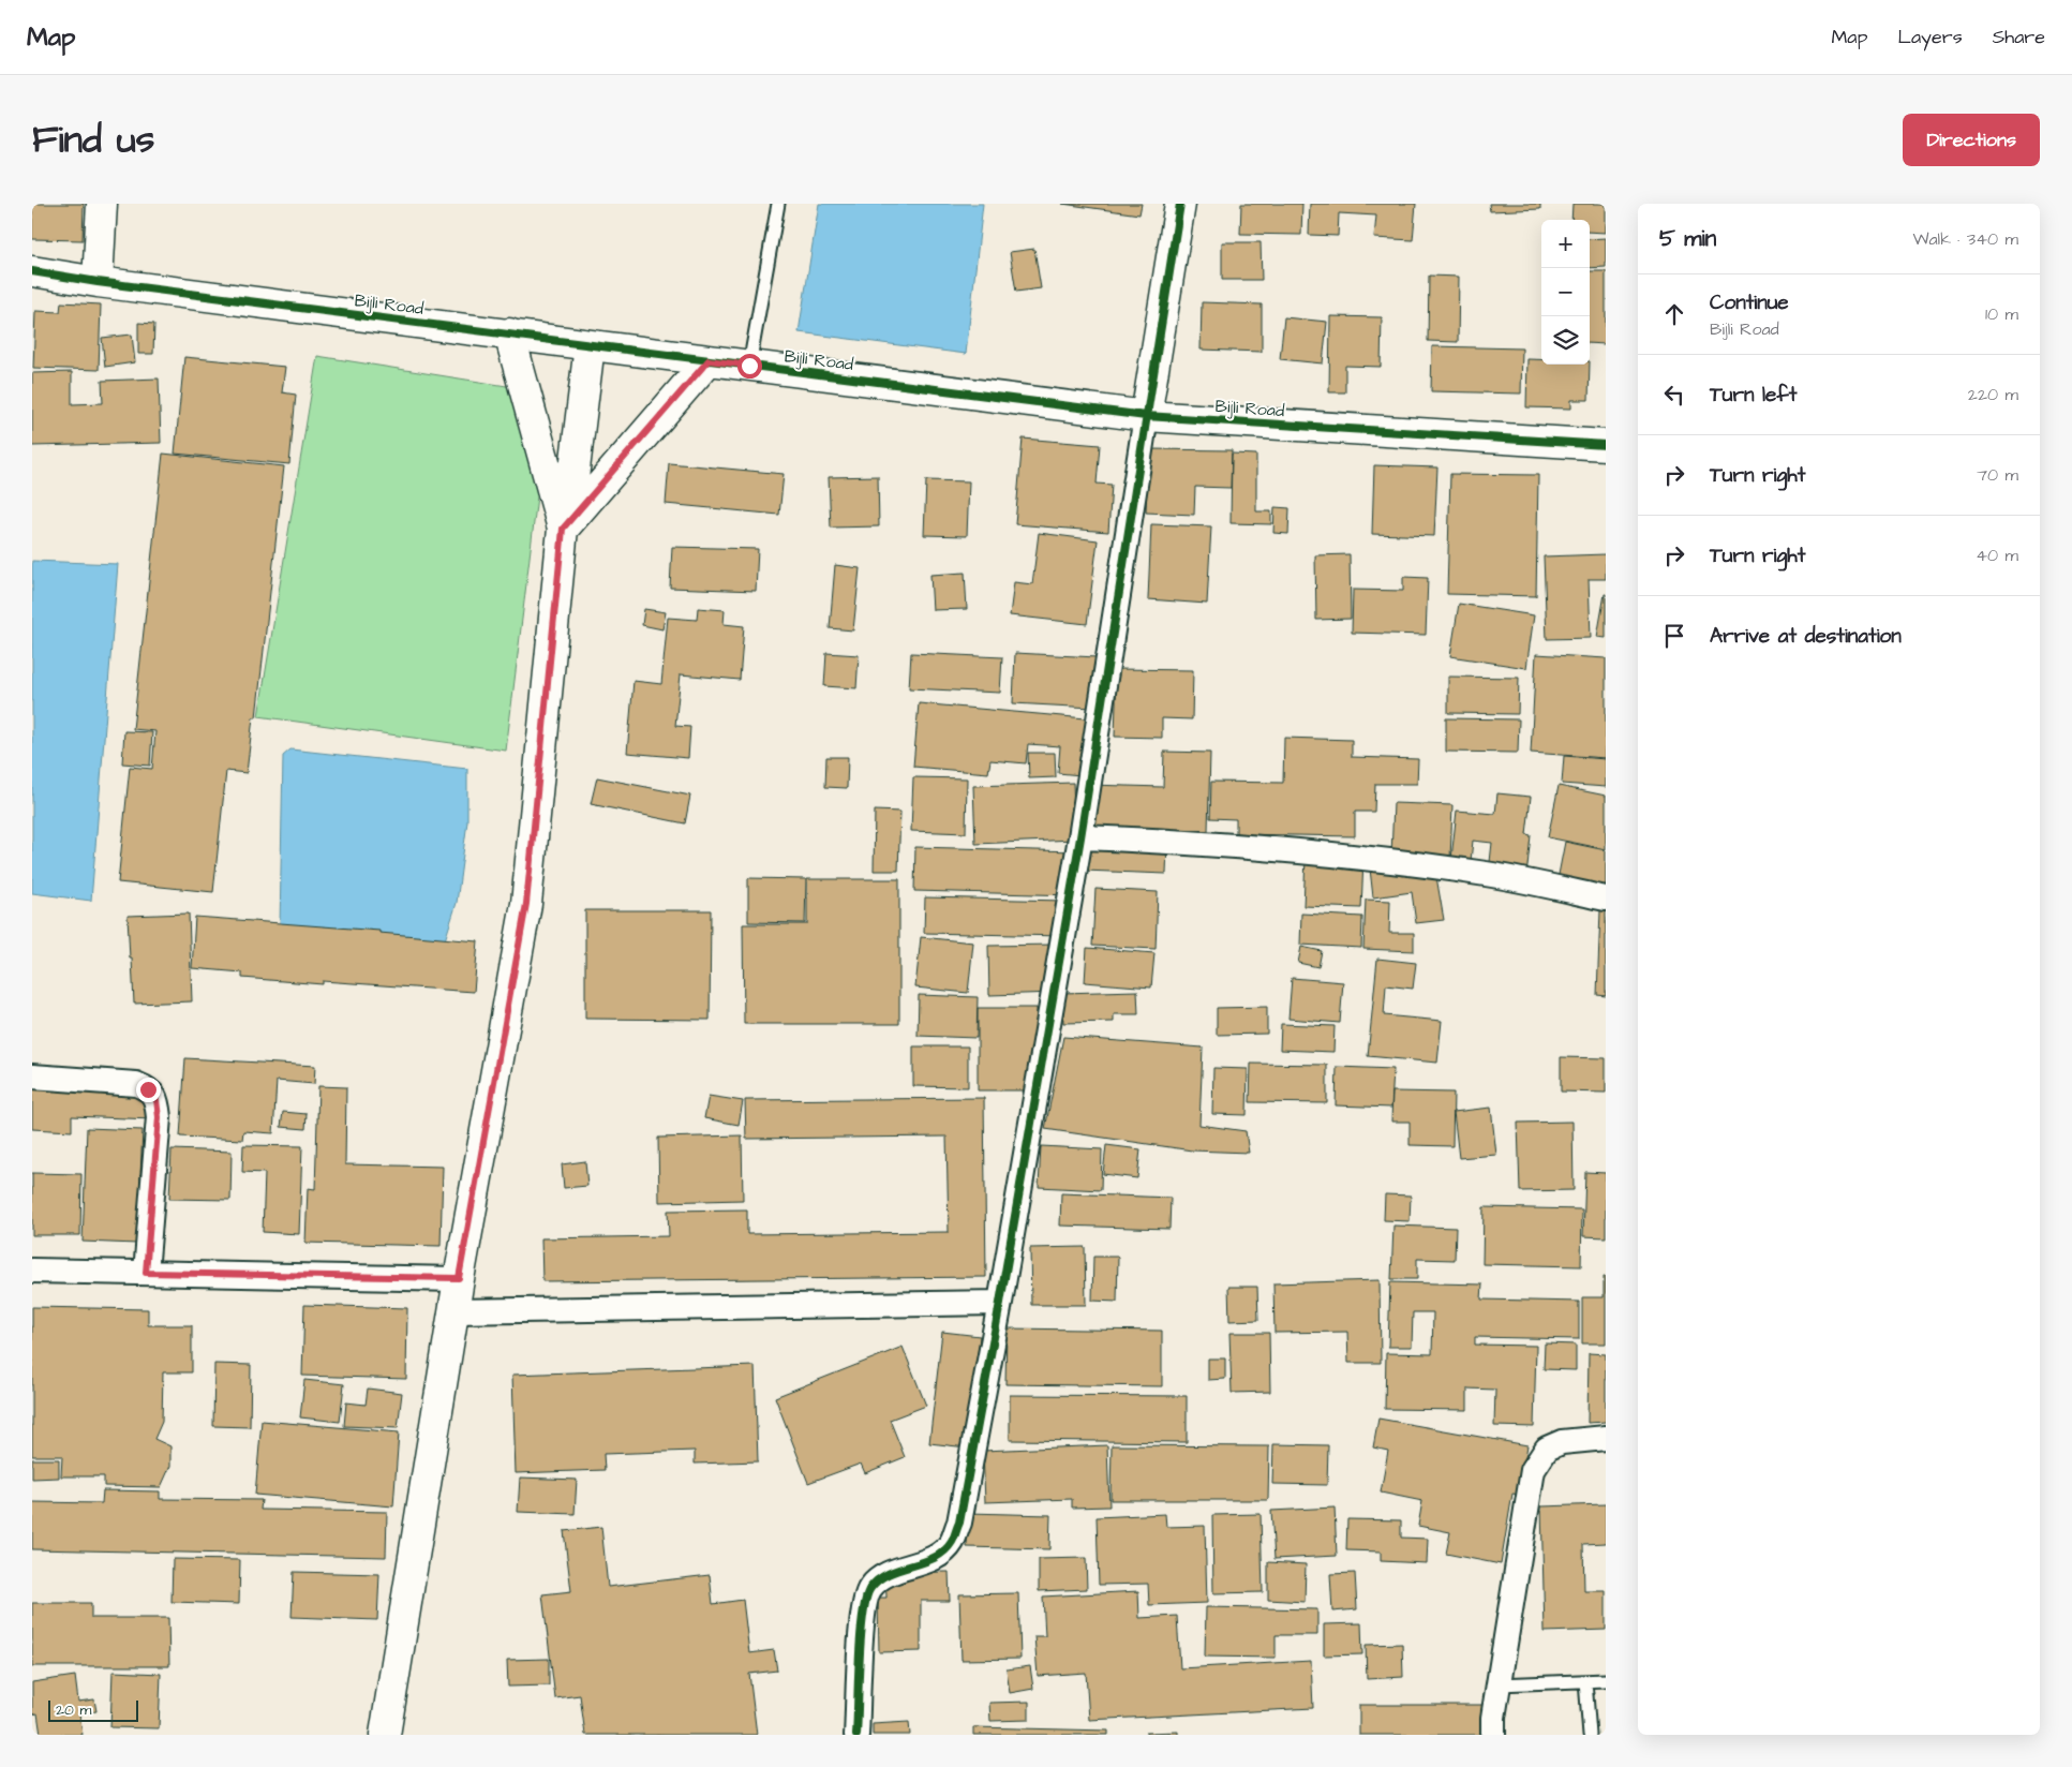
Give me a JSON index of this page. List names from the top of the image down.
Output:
{
  "streets": {
    "street": ["Bijli Road"]
  },
  "scale_bar": "20 m",
  "page": {
    "header": "Map",
    "nav": ["Map", "Layers", "Share"],
    "title": "Find us",
    "buttons": "Directions",
    "heading": ["5 min", "Walk · 340 m"],
    "map_buttons": ["+", "−"],
    "list": [
      ["Continue", "Bijli Road", "10 m"],
      ["Turn left", "220 m"],
      ["Turn right", "70 m"],
      ["Turn right", "40 m"],
      "Arrive at destination"
    ],
    "scale": "20 m"
  }
}
